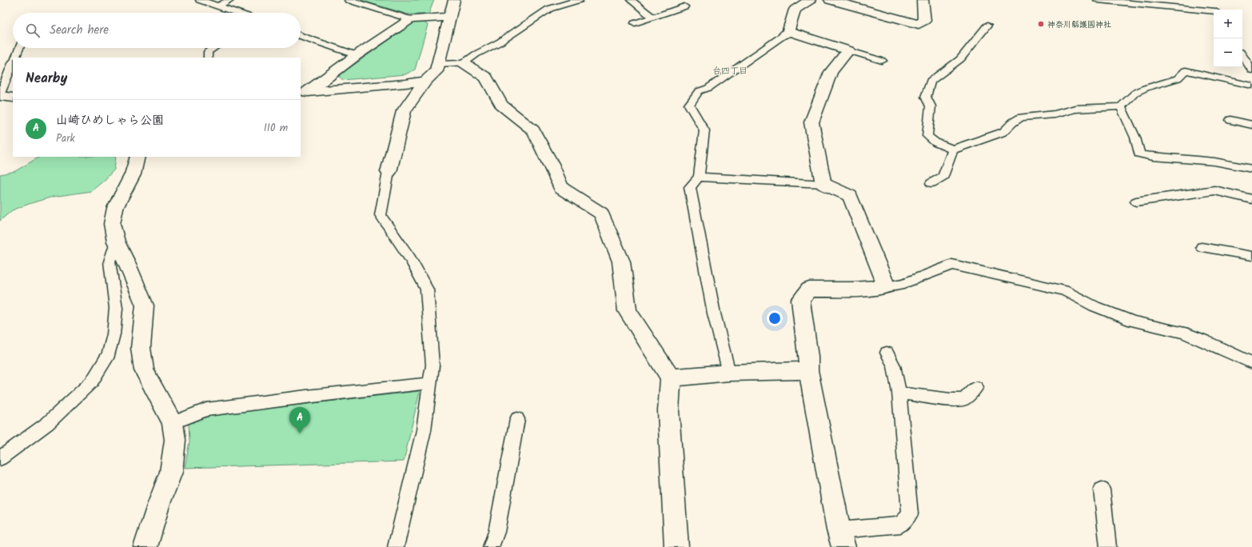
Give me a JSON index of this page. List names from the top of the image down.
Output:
{
  "districts": ["台四丁目"],
  "places": ["神奈川縣護國神社"],
  "page": {
    "map_buttons": ["+", "−"],
    "search": "Search here",
    "heading": "Nearby",
    "list": [
      {
        "mark": "A",
        "name": "山崎ひめしゃら公園",
        "note": "Park",
        "value": "110 m"
      }
    ],
    "pins": "A"
  }
}
